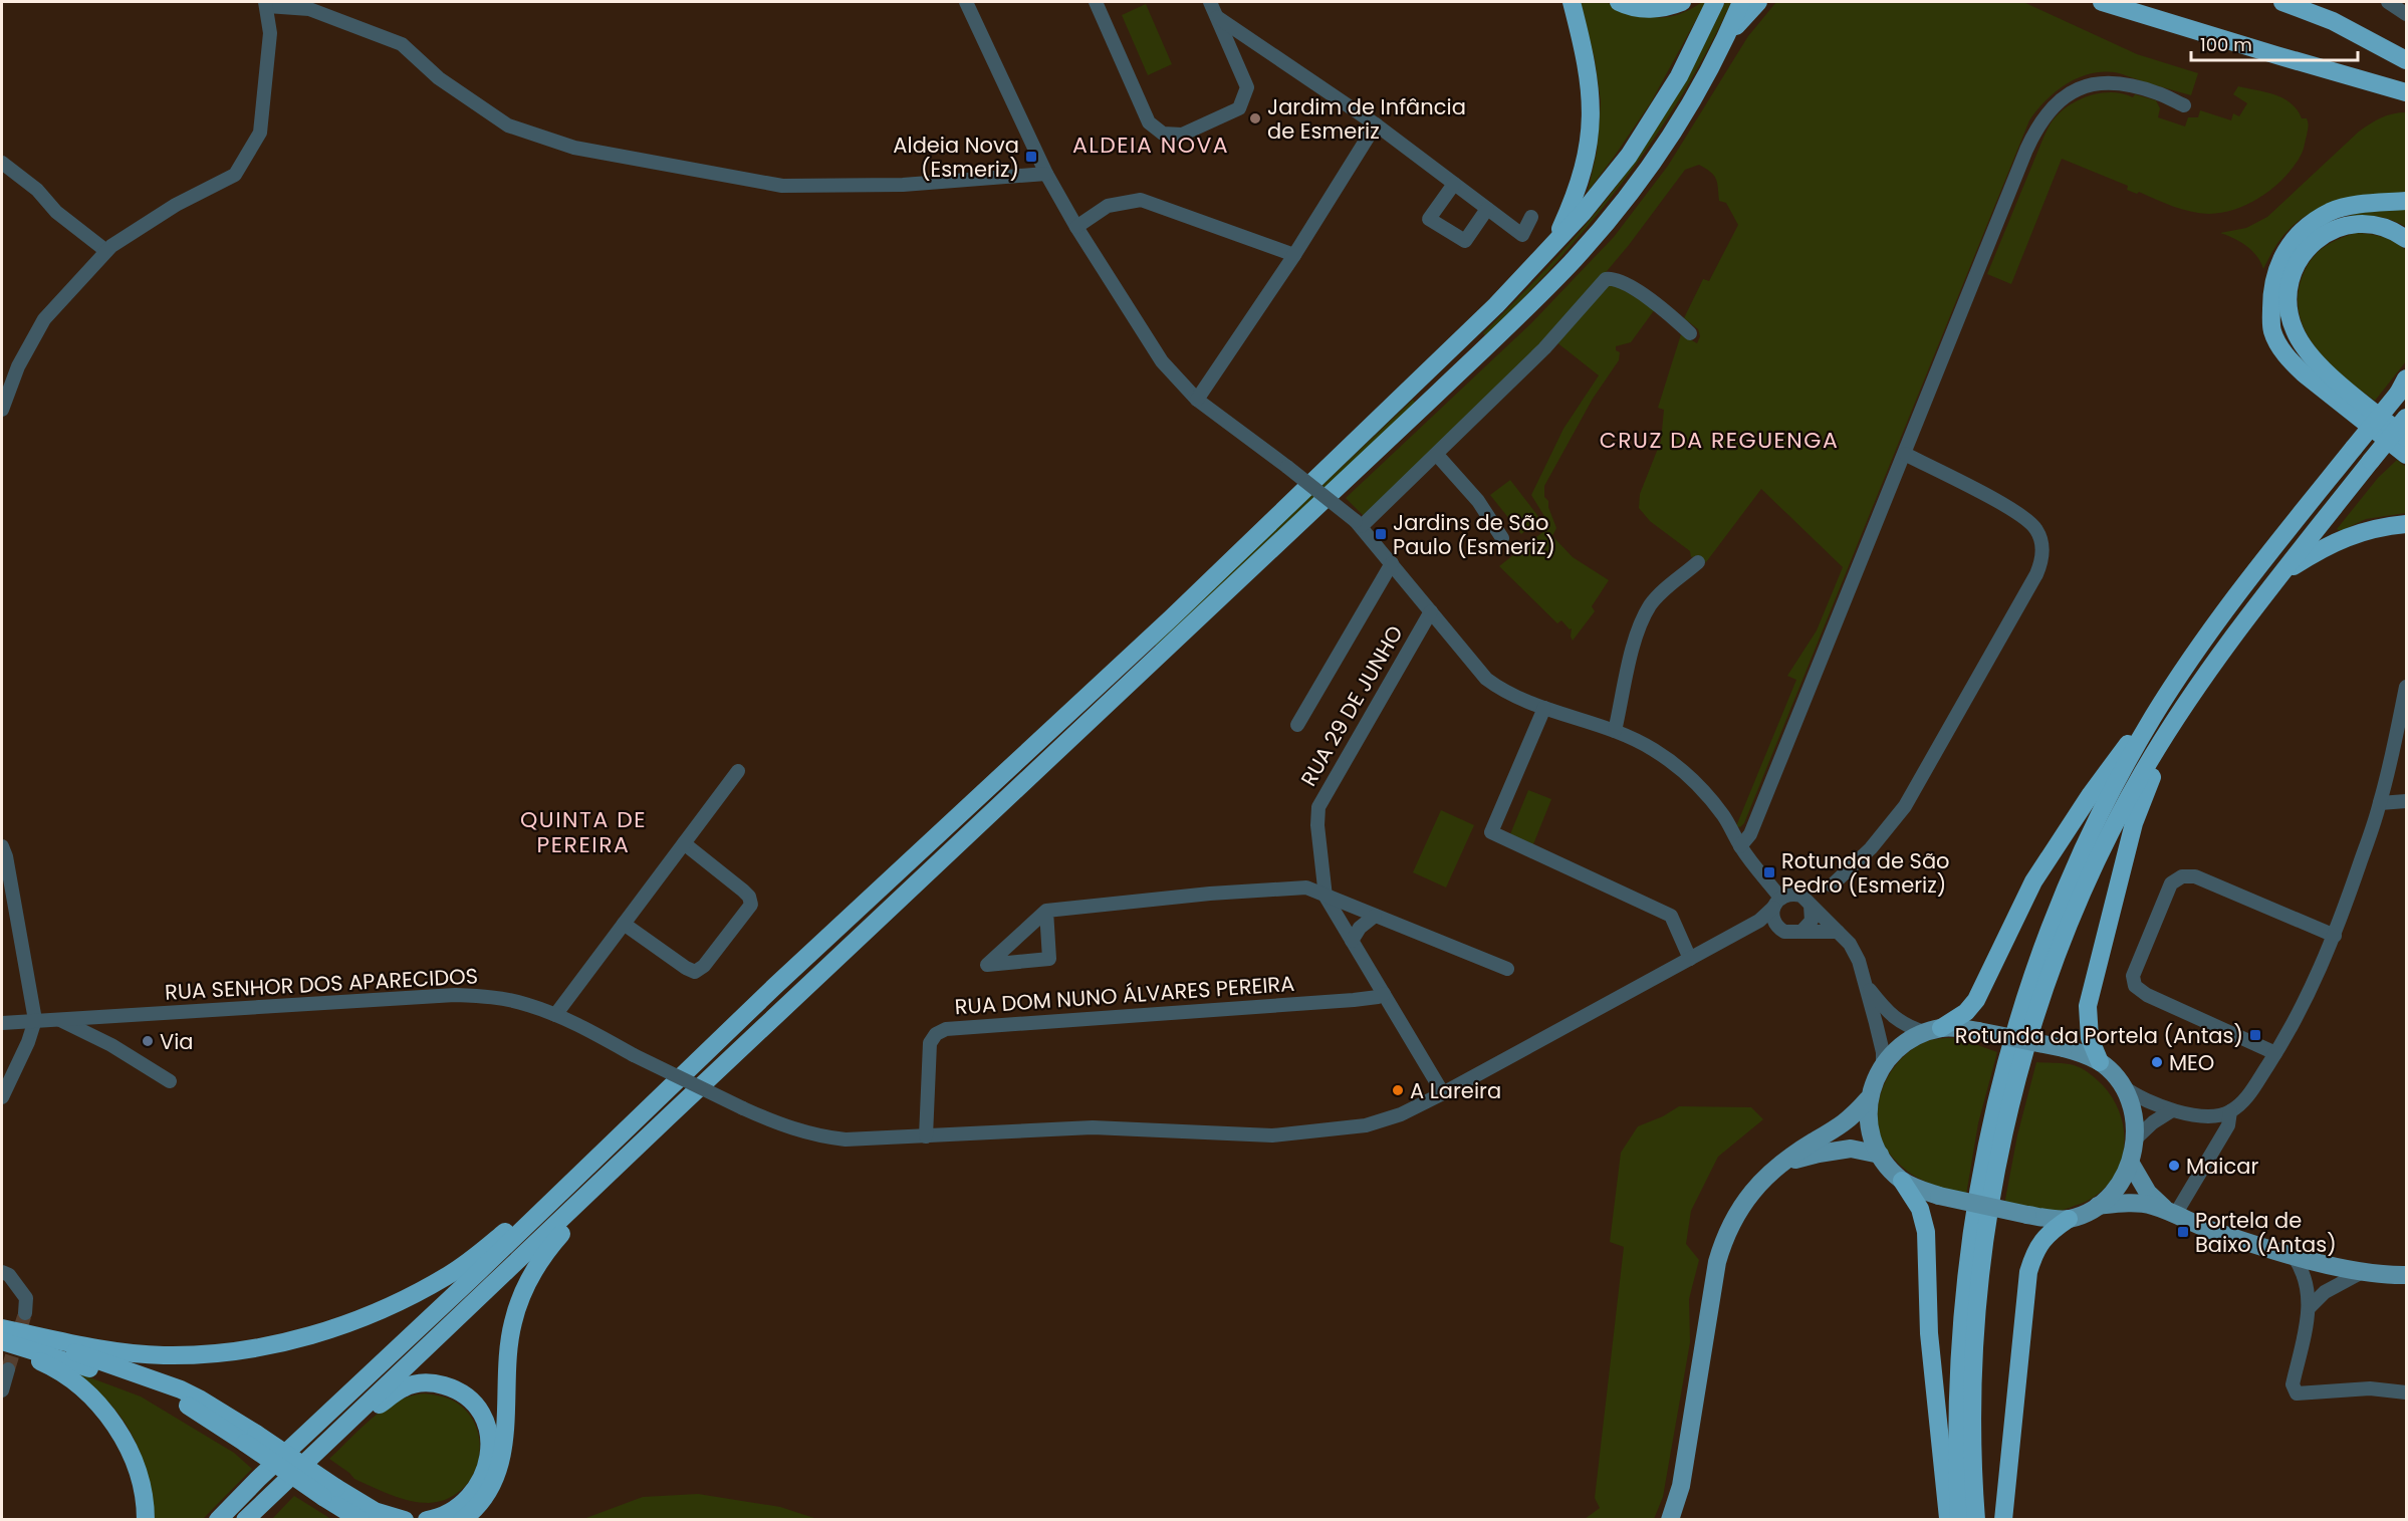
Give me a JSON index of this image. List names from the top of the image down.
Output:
{
  "streets": {
    "street": ["RUA 29 DE JUNHO", "RUA SENHOR DOS APARECIDOS", "RUA DOM NUNO ÁLVARES PEREIRA"]
  },
  "crossings": [
    ["RUA SENHOR DOS APARECIDOS", "RUA DOM NUNO ÁLVARES PEREIRA"]
  ],
  "districts": ["ALDEIA NOVA", "CRUZ DA REGUENGA", "QUINTA DE PEREIRA"],
  "places": {
    "other": [
      "Jardim de Infância de Esmeriz",
      "Via",
      "MEO",
      "A Lareira",
      "Maicar"
    ],
    "transit": [
      "Aldeia Nova (Esmeriz)",
      "Jardins de São Paulo (Esmeriz)",
      "Rotunda de São Pedro (Esmeriz)",
      "Rotunda da Portela (Antas)",
      "Portela de Baixo (Antas)"
    ]
  },
  "scale_bar": "100 m"
}
